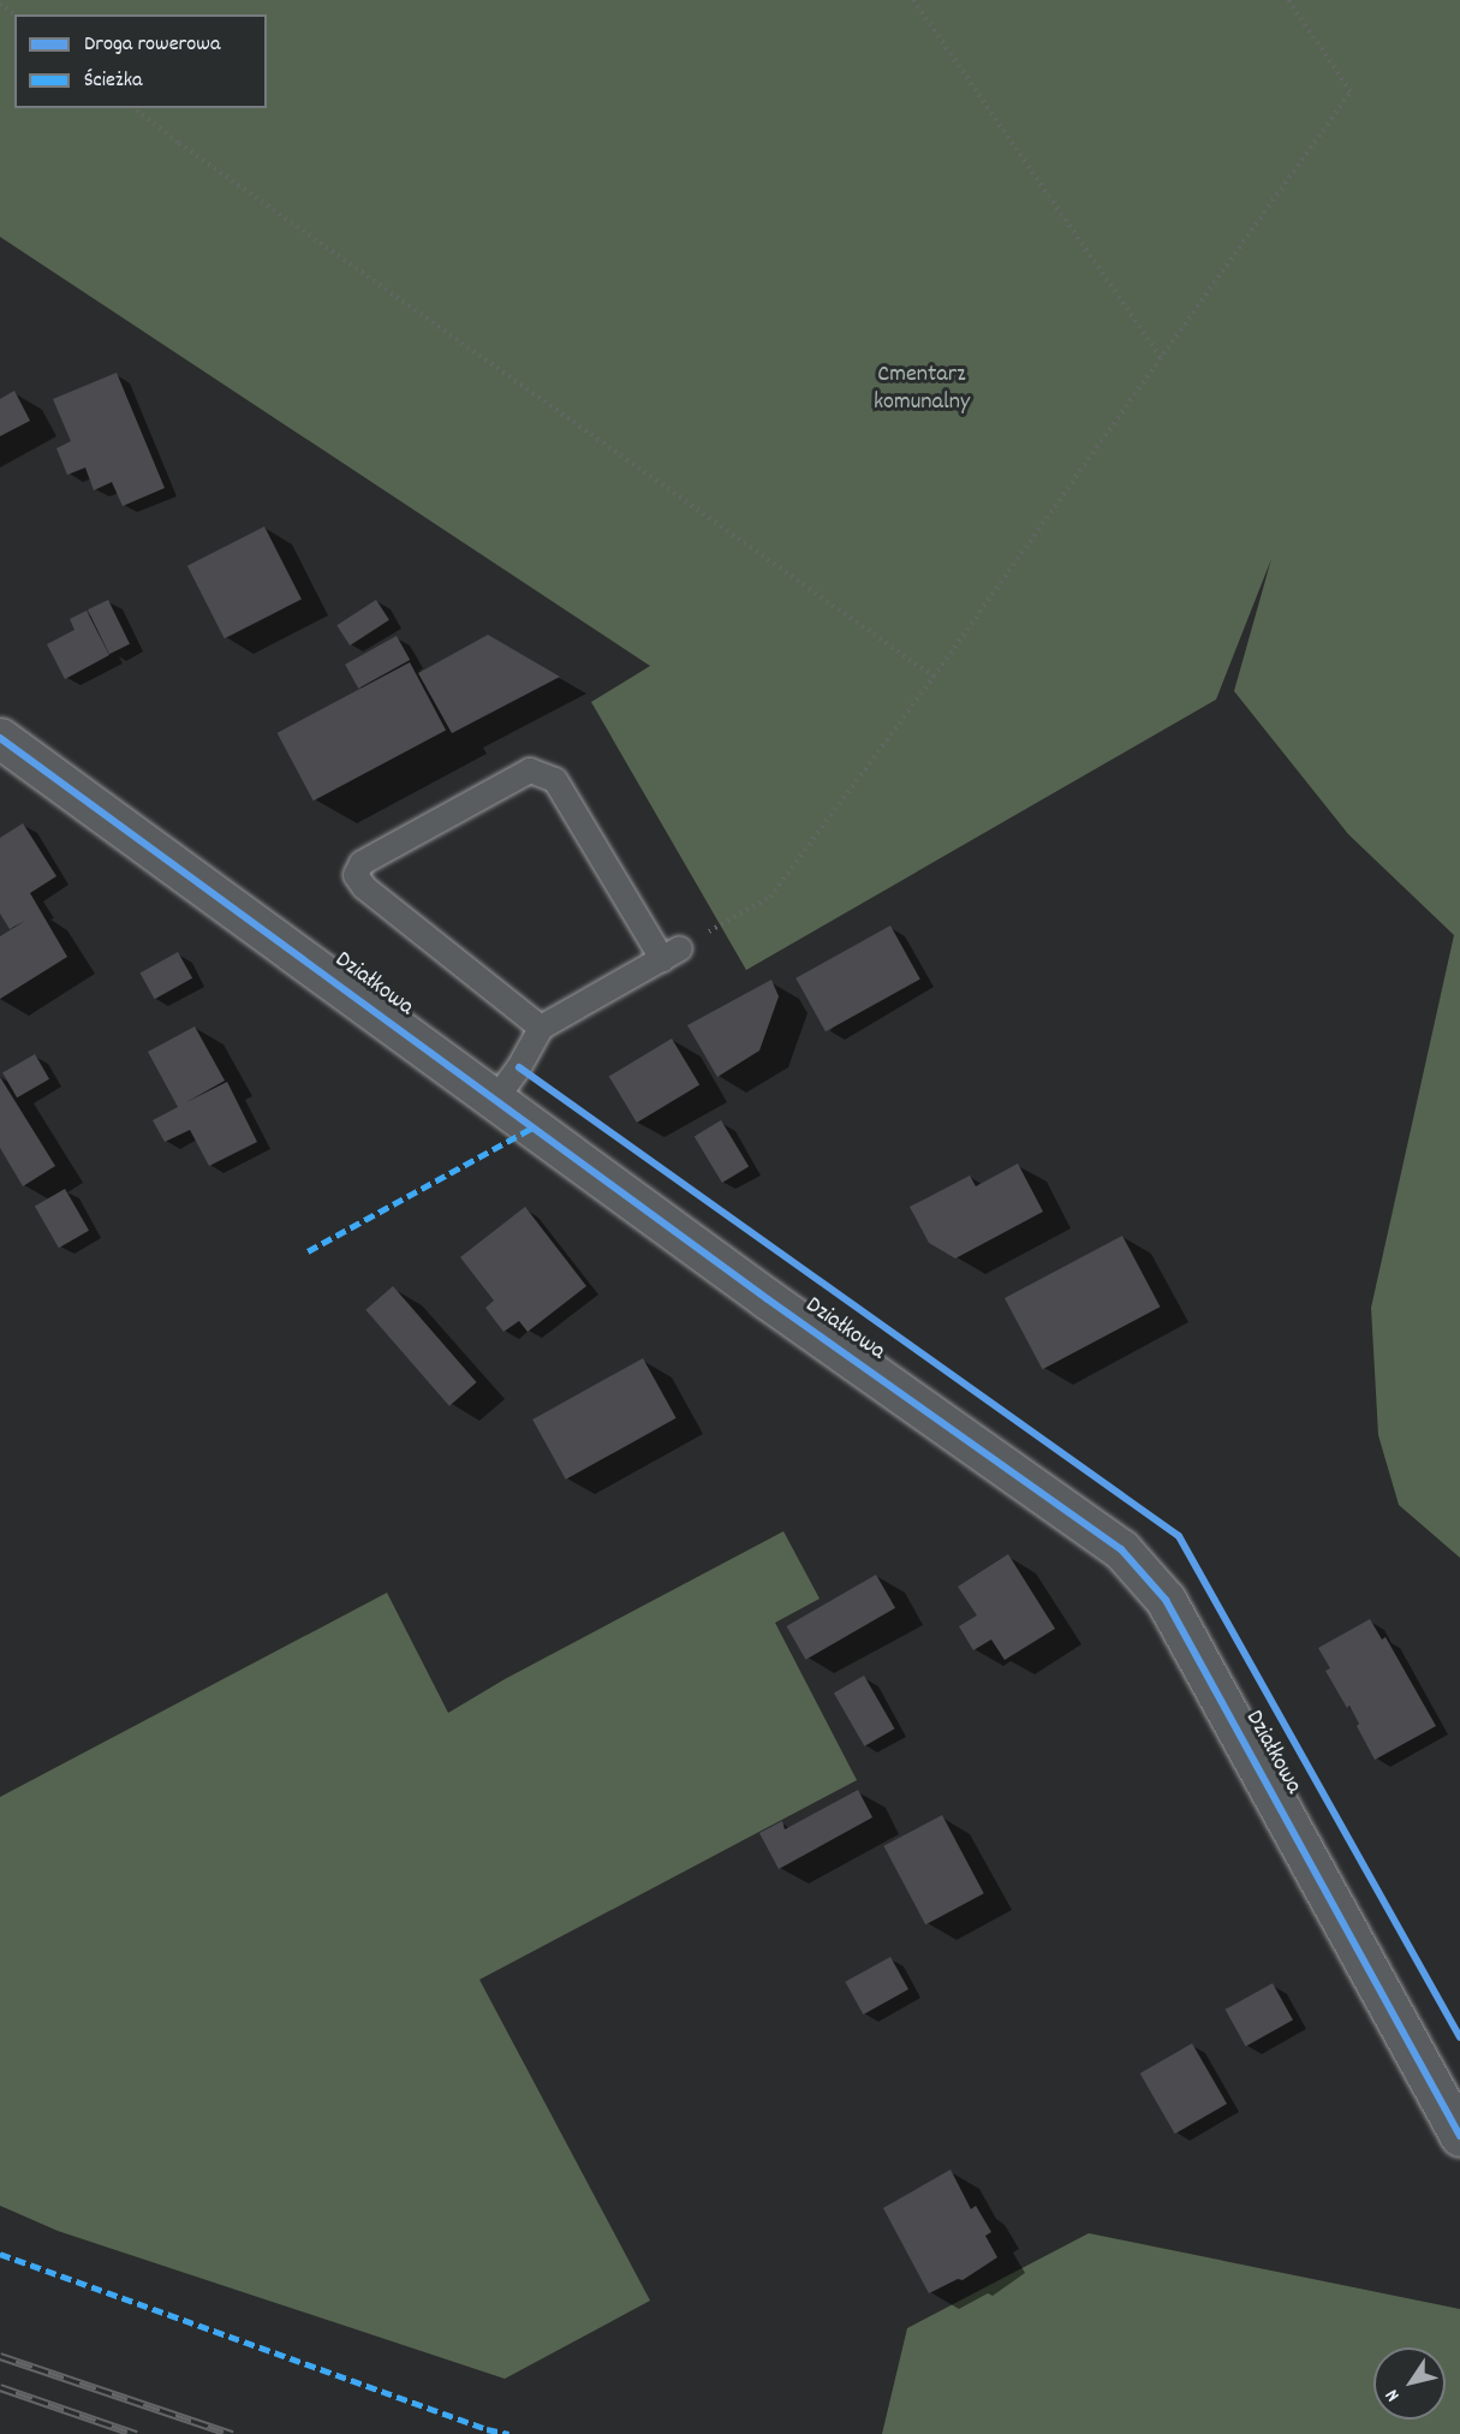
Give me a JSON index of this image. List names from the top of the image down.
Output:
{
  "streets": {
    "street": ["Działkowa"]
  },
  "parks": ["Cmentarz komunalny"],
  "legend": ["Droga rowerowa", "Ścieżka"],
  "north": "bottom left"
}
